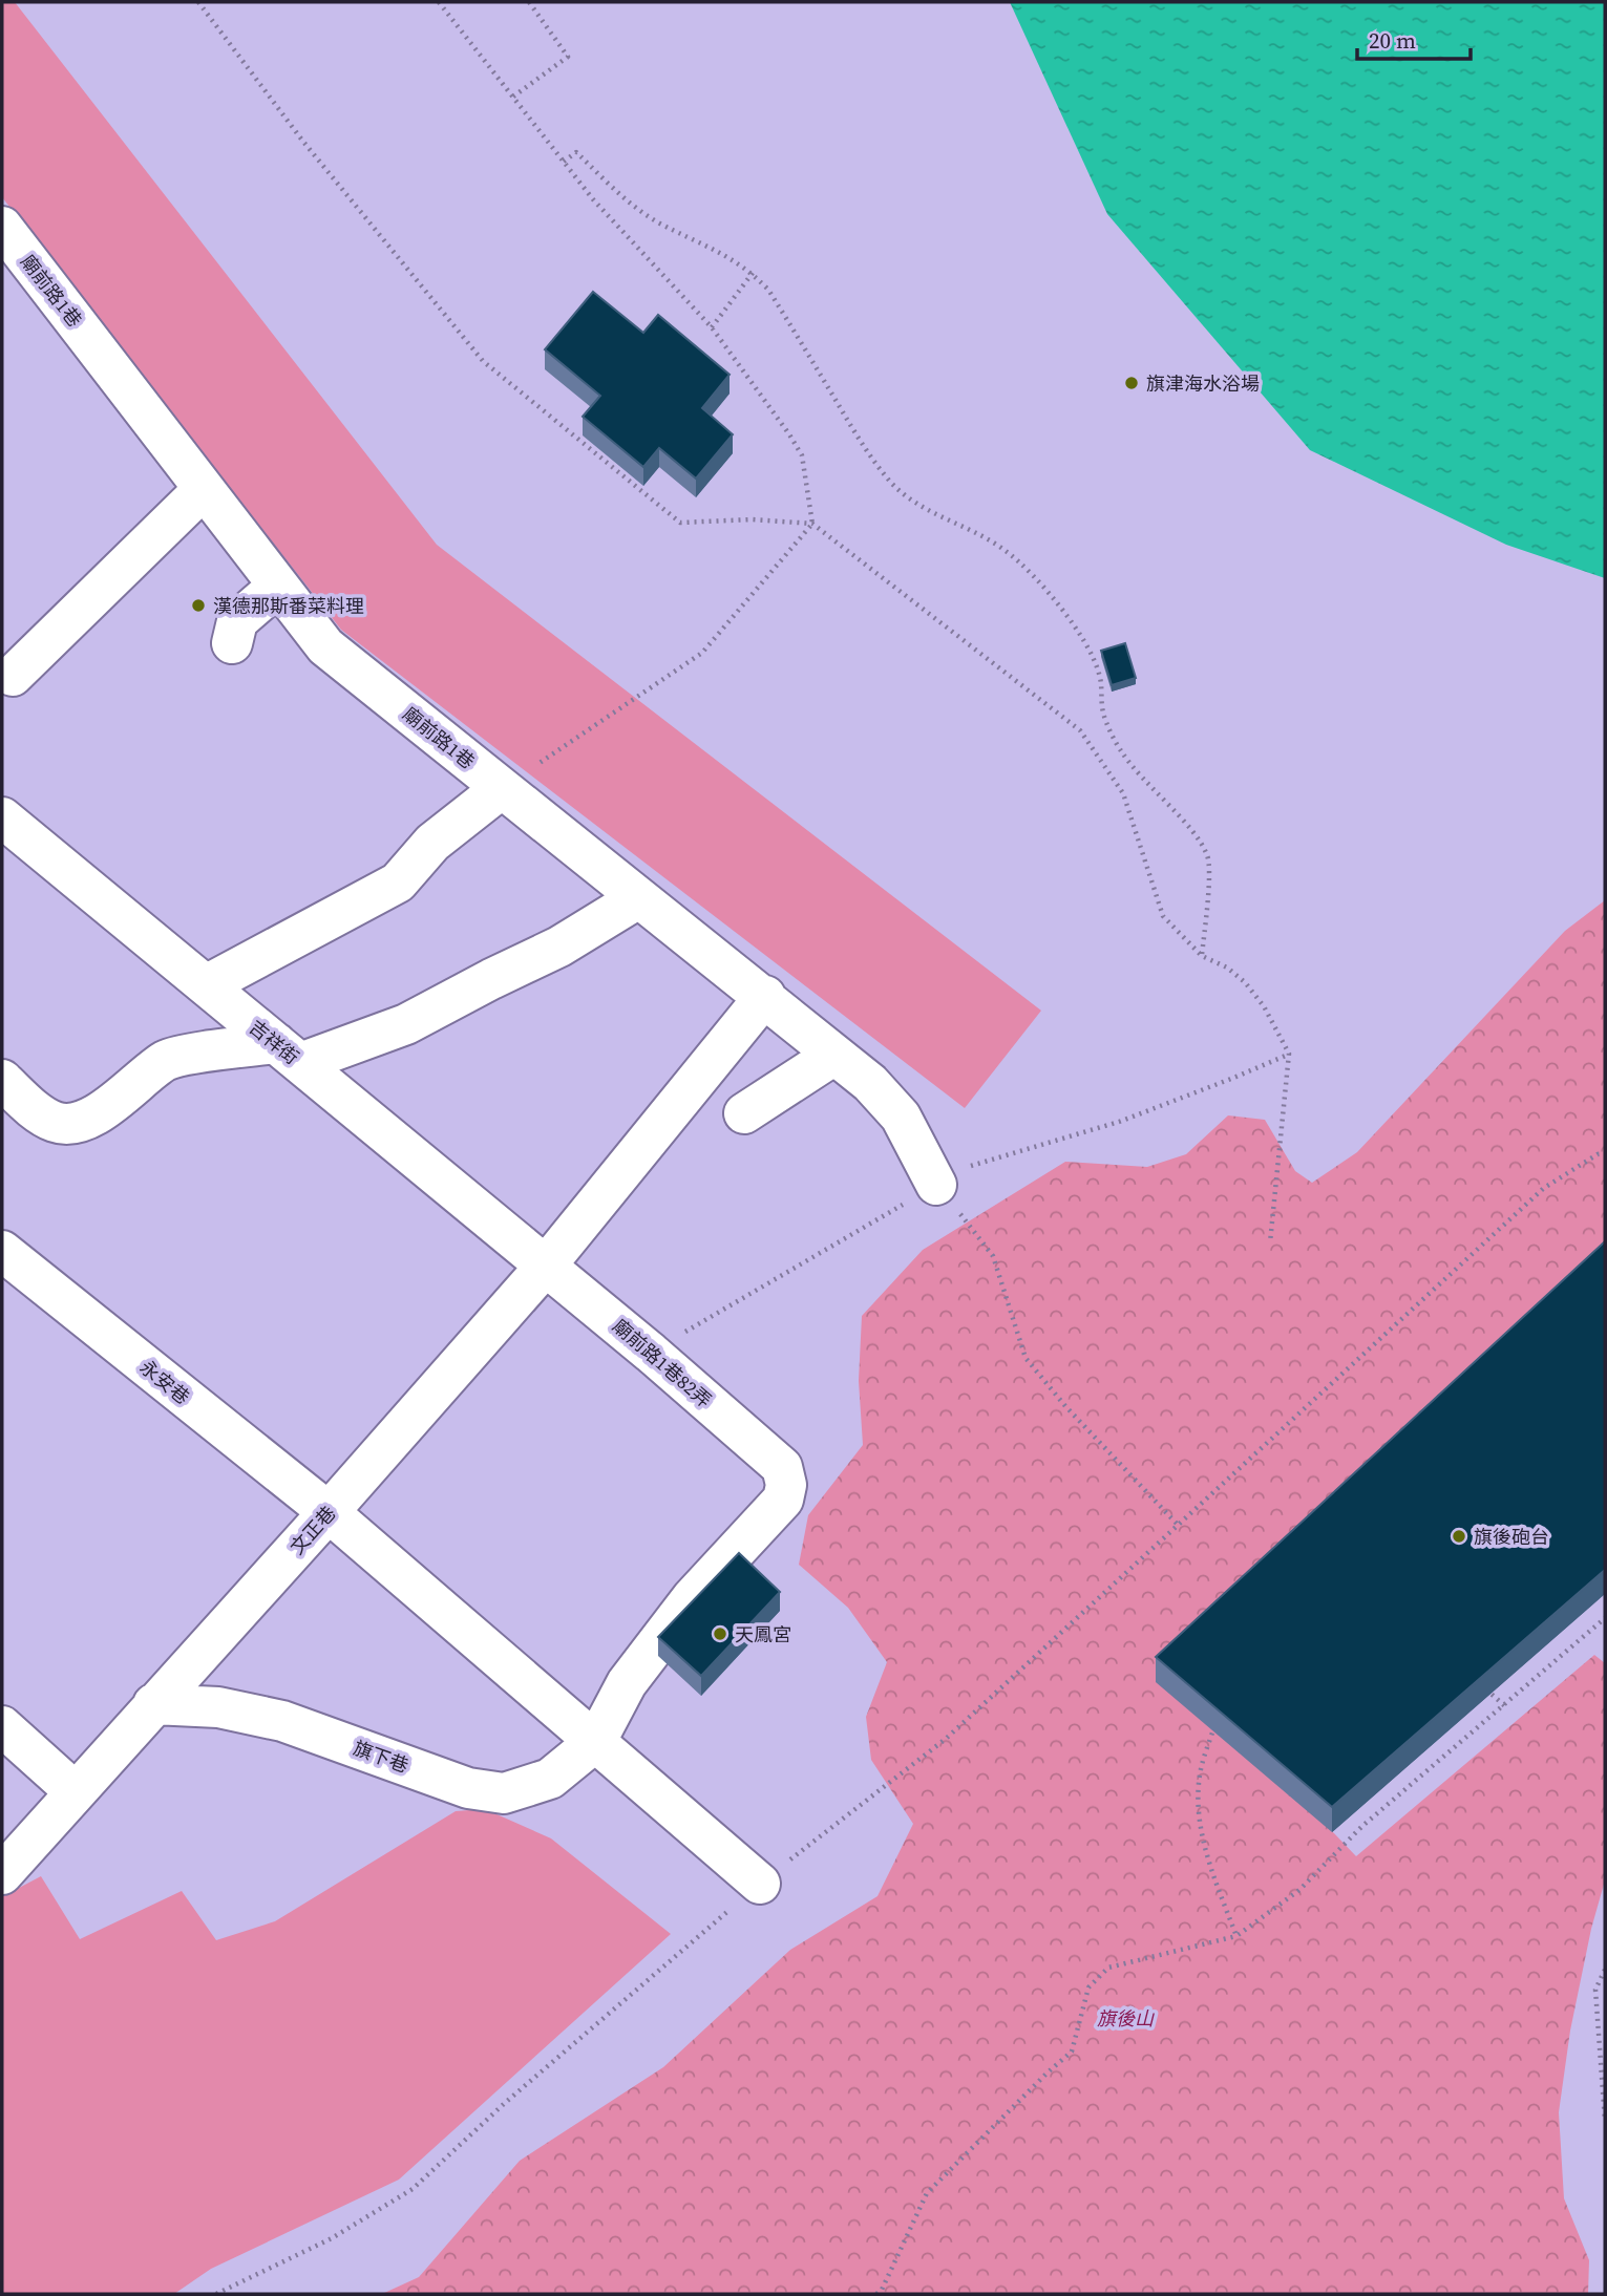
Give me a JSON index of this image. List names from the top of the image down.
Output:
{
  "streets": {
    "street": [
      "廟前路1巷",
      "吉祥街",
      "廟前路1巷82弄",
      "永安巷",
      "文正巷",
      "旗下巷"
    ]
  },
  "crossings": [
    ["吉祥街", "廟前路1巷82弄"],
    ["吉祥街", "文正巷"],
    ["廟前路1巷82弄", "文正巷"],
    ["廟前路1巷82弄", "旗下巷"],
    ["永安巷", "文正巷"],
    ["文正巷", "旗下巷"]
  ],
  "parks": ["旗後山"],
  "places": [
    "旗津海水浴場",
    "漢德那斯番菜料理",
    "旗後砲台",
    "天鳳宮"
  ],
  "scale_bar": "20 m"
}
